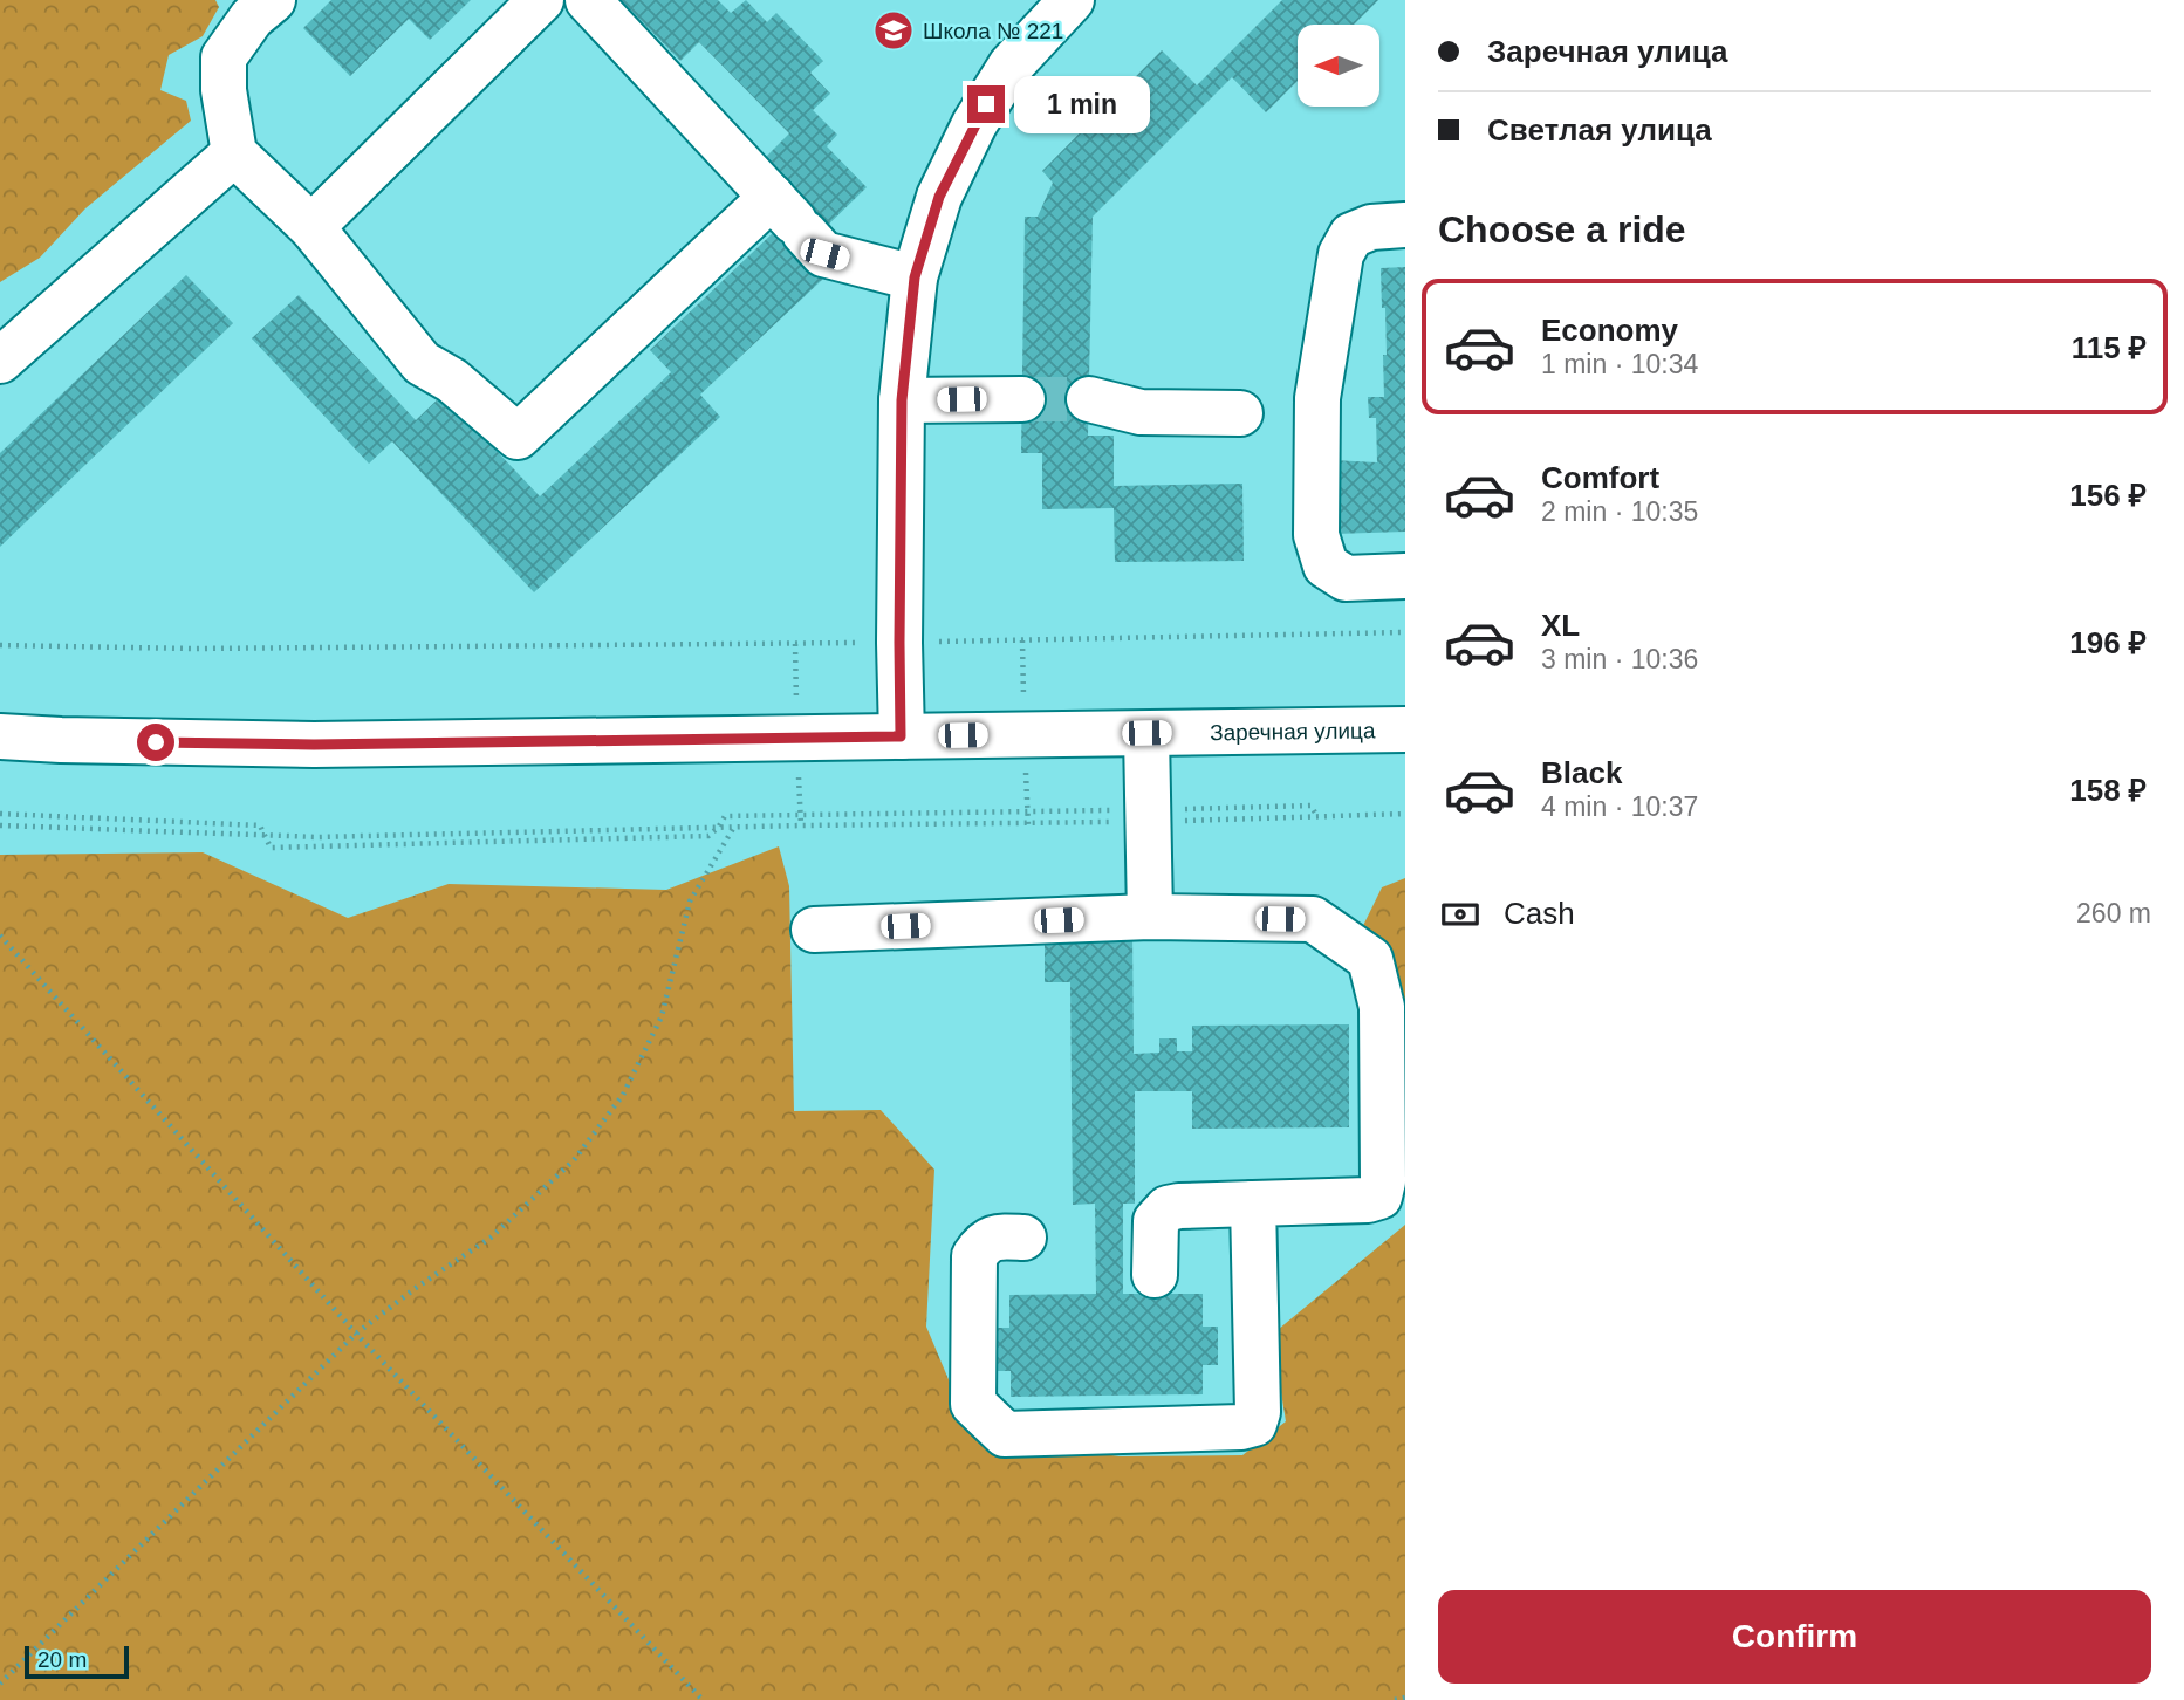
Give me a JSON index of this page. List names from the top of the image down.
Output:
{
  "streets": {
    "street": ["Заречная улица"]
  },
  "places": {
    "school or university": ["Школа № 221"]
  },
  "scale_bar": "20 m",
  "north": "left",
  "page": {
    "banner": ["Заречная улица", "Светлая улица"],
    "bubble": "1 min",
    "heading": "Choose a ride",
    "list": [
      {
        "name": "Economy",
        "note": "1 min · 10:34",
        "value": "115 ₽"
      },
      {
        "name": "Comfort",
        "note": "2 min · 10:35",
        "value": "156 ₽"
      },
      {
        "name": "XL",
        "note": "3 min · 10:36",
        "value": "196 ₽"
      },
      {
        "name": "Black",
        "note": "4 min · 10:37",
        "value": "158 ₽"
      }
    ],
    "pay": ["Cash", "260 m"],
    "buttons": "Confirm",
    "scale": "20 m"
  }
}
